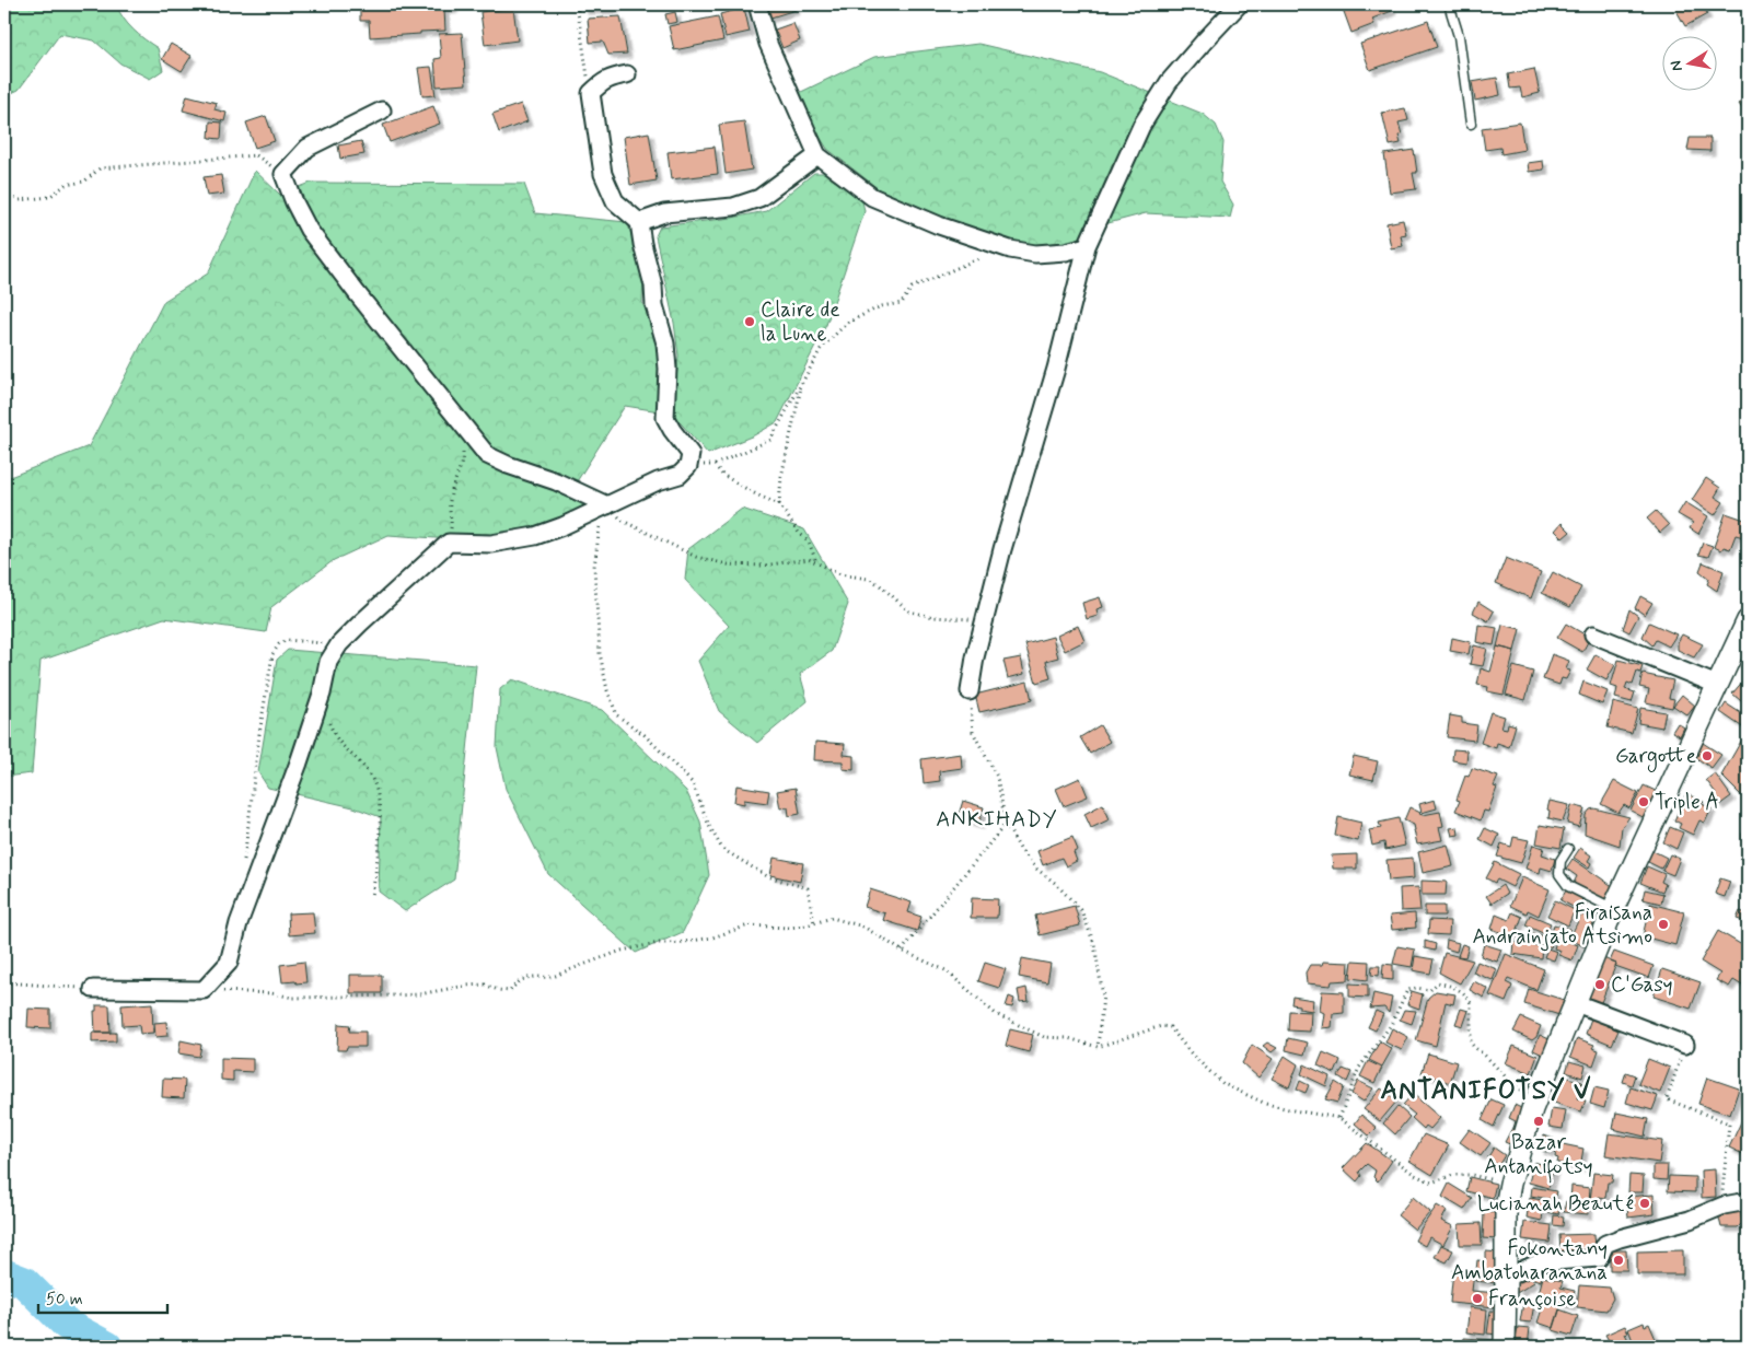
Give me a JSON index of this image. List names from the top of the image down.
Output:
{
  "districts": ["ANKIHADY", "ANTANIFOTSY V"],
  "places": [
    "Claire de la Lune",
    "Gargotte",
    "Triple A",
    "Firaisana Andrainjato Atsimo",
    "C'Gasy",
    "Bazar Antanifotsy",
    "Lucianah Beauté",
    "Fokontany Ambatoharanana",
    "Françoise"
  ],
  "scale_bar": "50 m",
  "north": "left"
}
